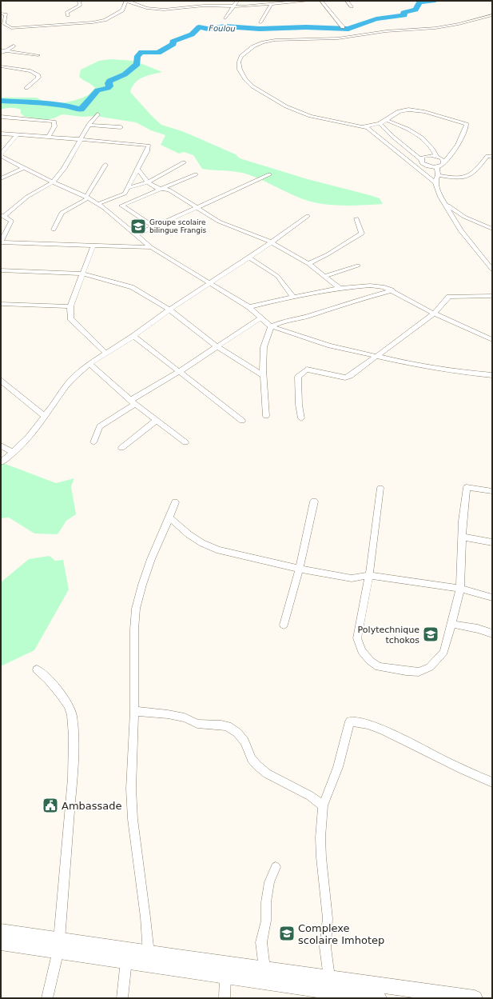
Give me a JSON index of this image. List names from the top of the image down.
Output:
{
  "water": ["Foulou"],
  "places": {
    "school or university": ["Groupe scolaire bilingue Frangis", "Polytechnique tchokos", "Complexe scolaire Imhotep"],
    "public building": ["Ambassade"]
  }
}
